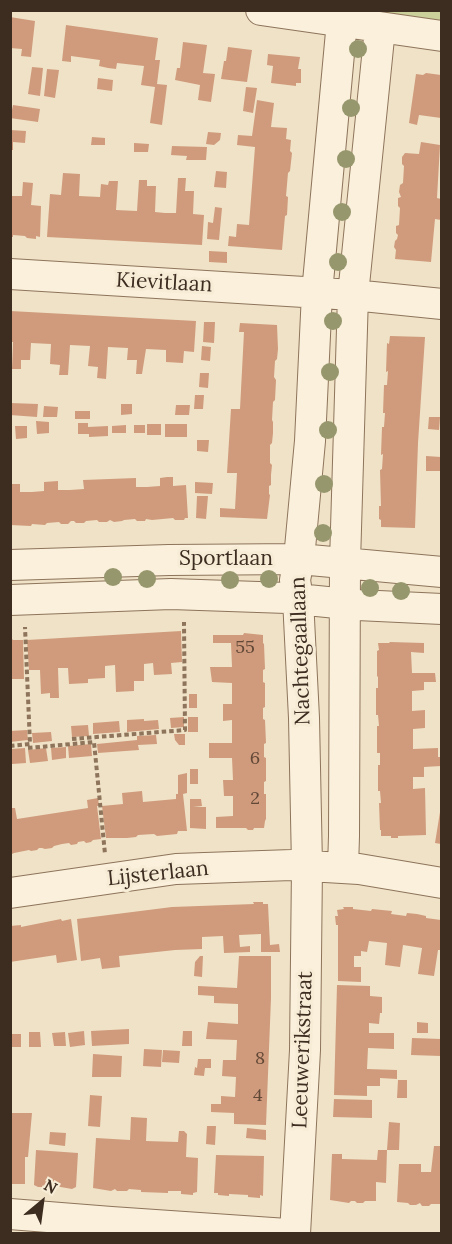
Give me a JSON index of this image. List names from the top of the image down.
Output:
{
  "streets": {
    "street": [
      "Kievitlaan",
      "Sportlaan",
      "Nachtegaallaan",
      "Lijsterlaan",
      "Leeuwerikstraat"
    ]
  },
  "crossings": [
    ["Kievitlaan", "Nachtegaallaan"],
    ["Sportlaan", "Nachtegaallaan"],
    ["Nachtegaallaan", "Lijsterlaan"],
    ["Nachtegaallaan", "Leeuwerikstraat"],
    ["Lijsterlaan", "Leeuwerikstraat"]
  ],
  "house_numbers": [
    "55",
    "6",
    "2",
    "8",
    "4"
  ],
  "north": "top right"
}
